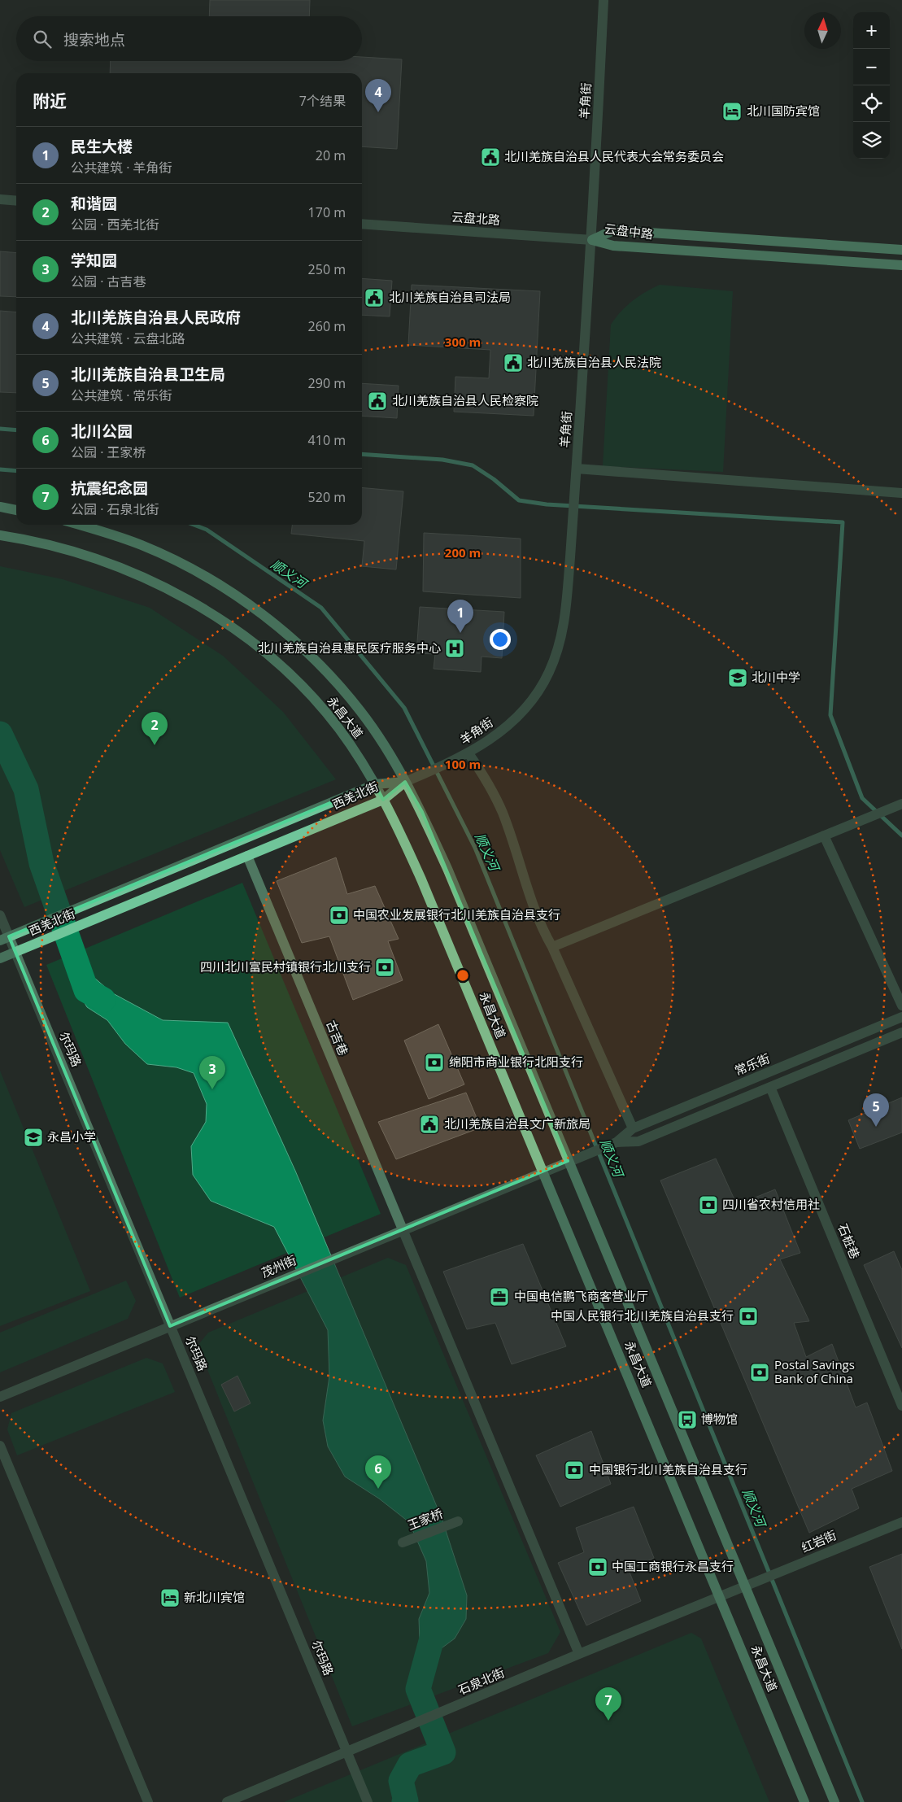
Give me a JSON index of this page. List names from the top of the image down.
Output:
{
  "streets": {
    "main road": ["云盘中路", "永昌大道", "西羌北街"],
    "street": [
      "羊角街",
      "云盘北路",
      "古吉巷",
      "尔玛路",
      "常乐街",
      "石桩巷",
      "茂州街",
      "王家桥",
      "红岩街",
      "石泉北街"
    ]
  },
  "crossings": [
    ["羊角街", "云盘北路"],
    ["羊角街", "云盘中路"],
    ["羊角街", "永昌大道"],
    ["羊角街", "西羌北街"],
    ["云盘北路", "云盘中路"],
    ["永昌大道", "西羌北街"],
    ["永昌大道", "常乐街"],
    ["永昌大道", "茂州街"],
    ["永昌大道", "红岩街"],
    ["永昌大道", "石泉北街"],
    ["西羌北街", "古吉巷"],
    ["西羌北街", "尔玛路"],
    ["古吉巷", "茂州街"],
    ["古吉巷", "石泉北街"],
    ["尔玛路", "茂州街"],
    ["尔玛路", "石泉北街"],
    ["常乐街", "石桩巷"],
    ["常乐街", "茂州街"],
    ["红岩街", "石泉北街"]
  ],
  "water": ["顺义河"],
  "places": {
    "hotel": ["北川国防宾馆", "新北川宾馆"],
    "public building": [
      "北川羌族自治县人民代表大会常务委员会",
      "北川羌族自治县司法局",
      "北川羌族自治县人民法院",
      "北川羌族自治县人民检察院",
      "北川羌族自治县文广新旅局"
    ],
    "hospital": ["北川羌族自治县惠民医疗服务中心"],
    "school or university": ["北川中学", "永昌小学"],
    "bank": [
      "中国农业发展银行北川羌族自治县支行",
      "四川北川富民村镇银行北川支行",
      "绵阳市商业银行北阳支行",
      "四川省农村信用社",
      "中国人民银行北川羌族自治县支行",
      "Postal Savings Bank of China",
      "中国银行北川羌族自治县支行",
      "中国工商银行永昌支行"
    ],
    "office": ["中国电信鹏飞商客营业厅"],
    "bus stop": ["博物馆"]
  },
  "north": "top",
  "page": {
    "map_buttons": ["+", "−"],
    "search": "搜索地点",
    "heading": ["附近", "7个结果"],
    "pins": [
      "4",
      "1",
      "2",
      "3",
      "5",
      "6",
      "7"
    ],
    "list": [
      {
        "mark": "1",
        "name": "民生大楼",
        "note": "公共建筑 · 羊角街",
        "value": "20 m"
      },
      {
        "mark": "2",
        "name": "和谐园",
        "note": "公园 · 西羌北街",
        "value": "170 m"
      },
      {
        "mark": "3",
        "name": "学知园",
        "note": "公园 · 古吉巷",
        "value": "250 m"
      },
      {
        "mark": "4",
        "name": "北川羌族自治县人民政府",
        "note": "公共建筑 · 云盘北路",
        "value": "260 m"
      },
      {
        "mark": "5",
        "name": "北川羌族自治县卫生局",
        "note": "公共建筑 · 常乐街",
        "value": "290 m"
      },
      {
        "mark": "6",
        "name": "北川公园",
        "note": "公园 · 王家桥",
        "value": "410 m"
      },
      {
        "mark": "7",
        "name": "抗震纪念园",
        "note": "公园 · 石泉北街",
        "value": "520 m"
      }
    ]
  },
  "rings": ["300 m", "200 m", "100 m"]
}
